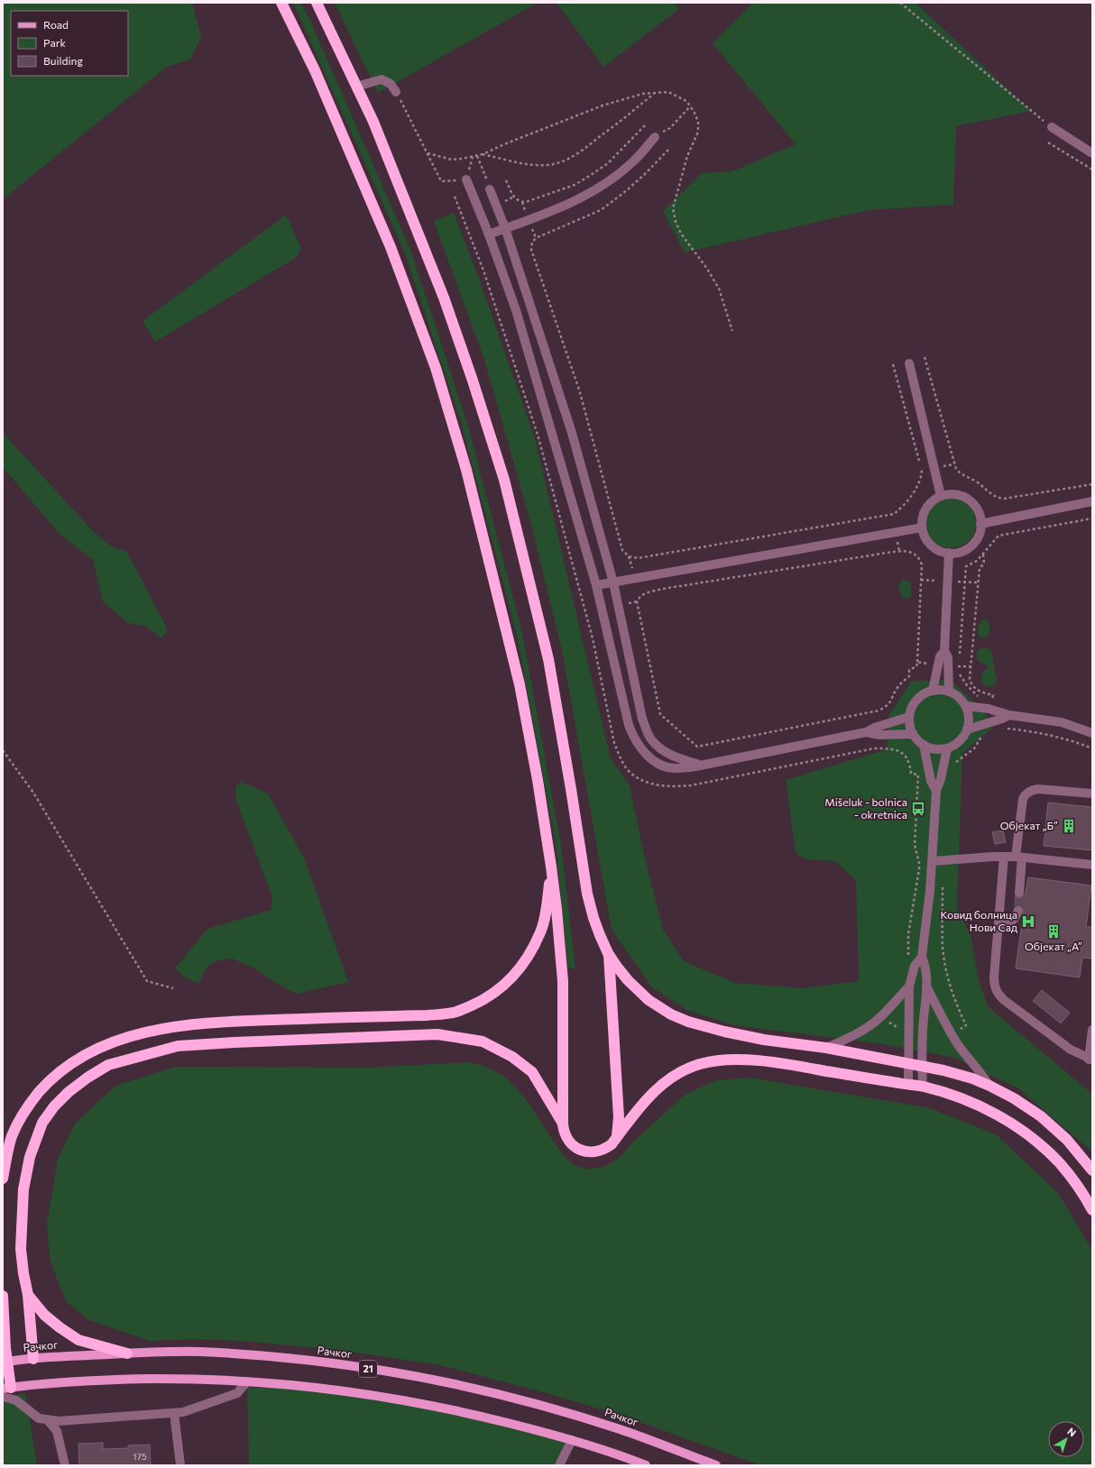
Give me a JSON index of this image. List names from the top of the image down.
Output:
{
  "streets": {
    "main road": ["Рачког", "21"]
  },
  "places": {
    "bus stop": ["Mišeluk - bolnica - okretnica"],
    "building": ["Објекат „Б”", "Објекат „А”"],
    "hospital": ["Ковид болница Нови Сад"]
  },
  "house_numbers": ["175"],
  "legend": ["Road", "Park", "Building"],
  "north": "top right"
}
